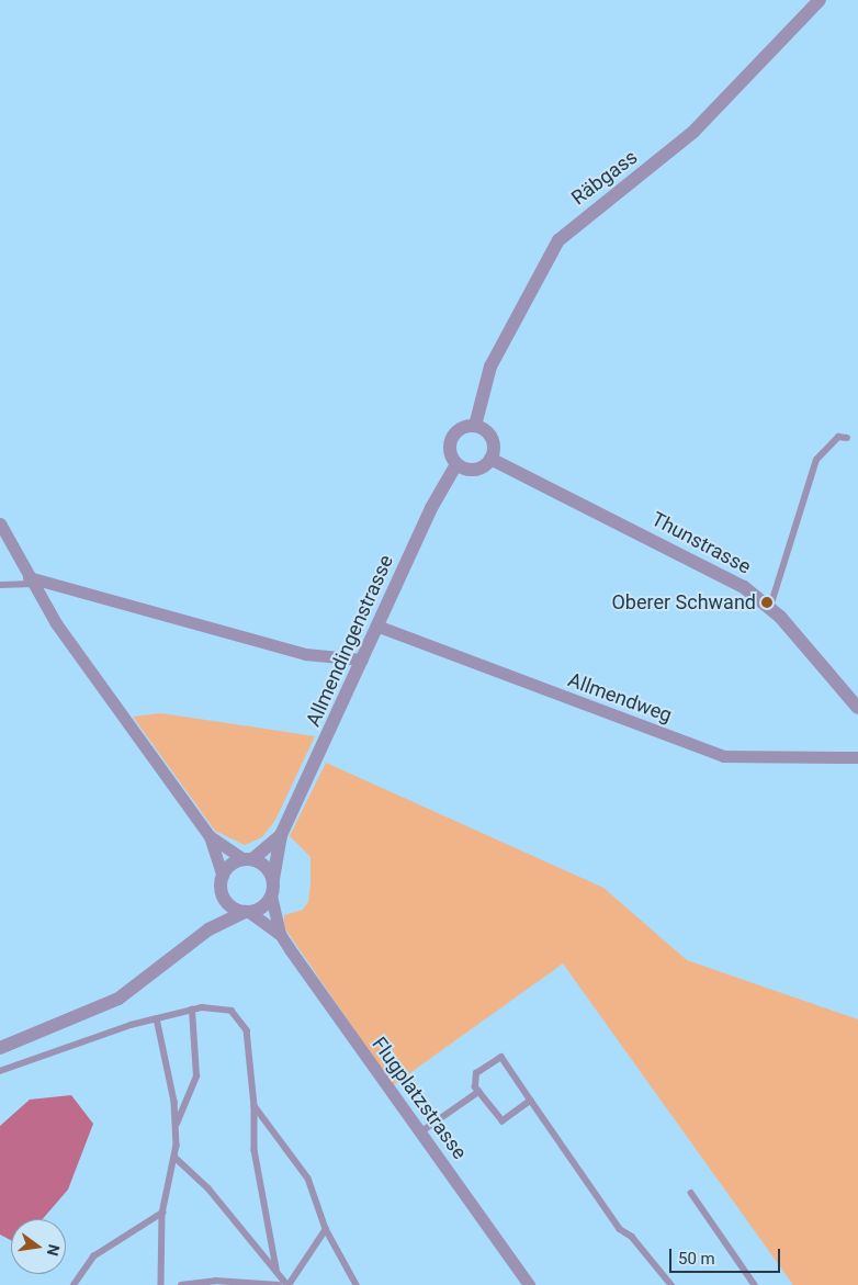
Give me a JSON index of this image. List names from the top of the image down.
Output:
{
  "streets": {
    "street": [
      "Räbgass",
      "Thunstrasse",
      "Allmendingenstrasse",
      "Allmendweg",
      "Flugplatzstrasse"
    ]
  },
  "crossings": [
    ["Räbgass", "Thunstrasse"],
    ["Räbgass", "Allmendingenstrasse"],
    ["Thunstrasse", "Allmendingenstrasse"],
    ["Allmendingenstrasse", "Allmendweg"],
    ["Allmendingenstrasse", "Flugplatzstrasse"]
  ],
  "places": ["Oberer Schwand"],
  "scale_bar": "50 m",
  "north": "right"
}
